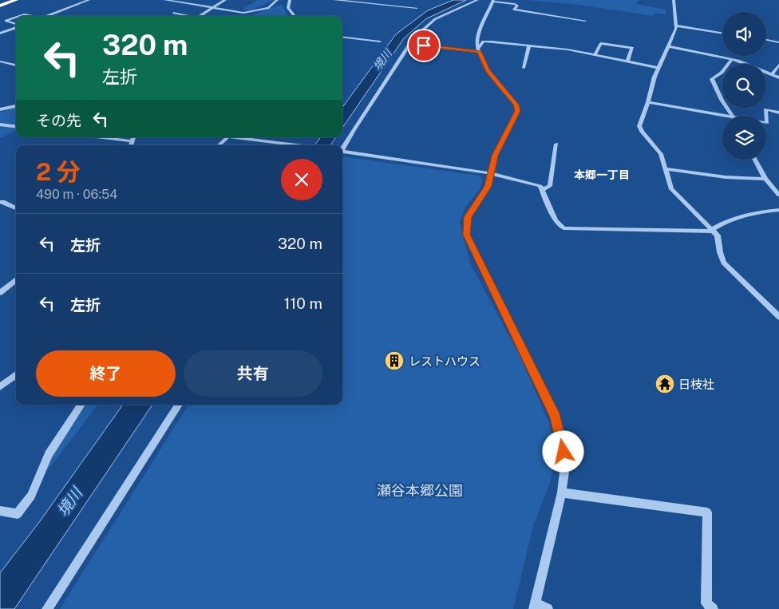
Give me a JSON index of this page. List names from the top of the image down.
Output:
{
  "districts": ["本郷一丁目"],
  "water": ["境川"],
  "parks": ["瀬谷本郷公園"],
  "places": {
    "building": ["レストハウス"],
    "temple": ["日枝社"]
  },
  "page": {
    "turn": ["320 m", "左折"],
    "then": "その先",
    "heading": ["2 分", "490 m · 06:54"],
    "list": [
      {
        "name": "左折",
        "value": "320 m"
      },
      {
        "name": "左折",
        "value": "110 m"
      }
    ],
    "buttons": ["終了", "共有"]
  }
}
